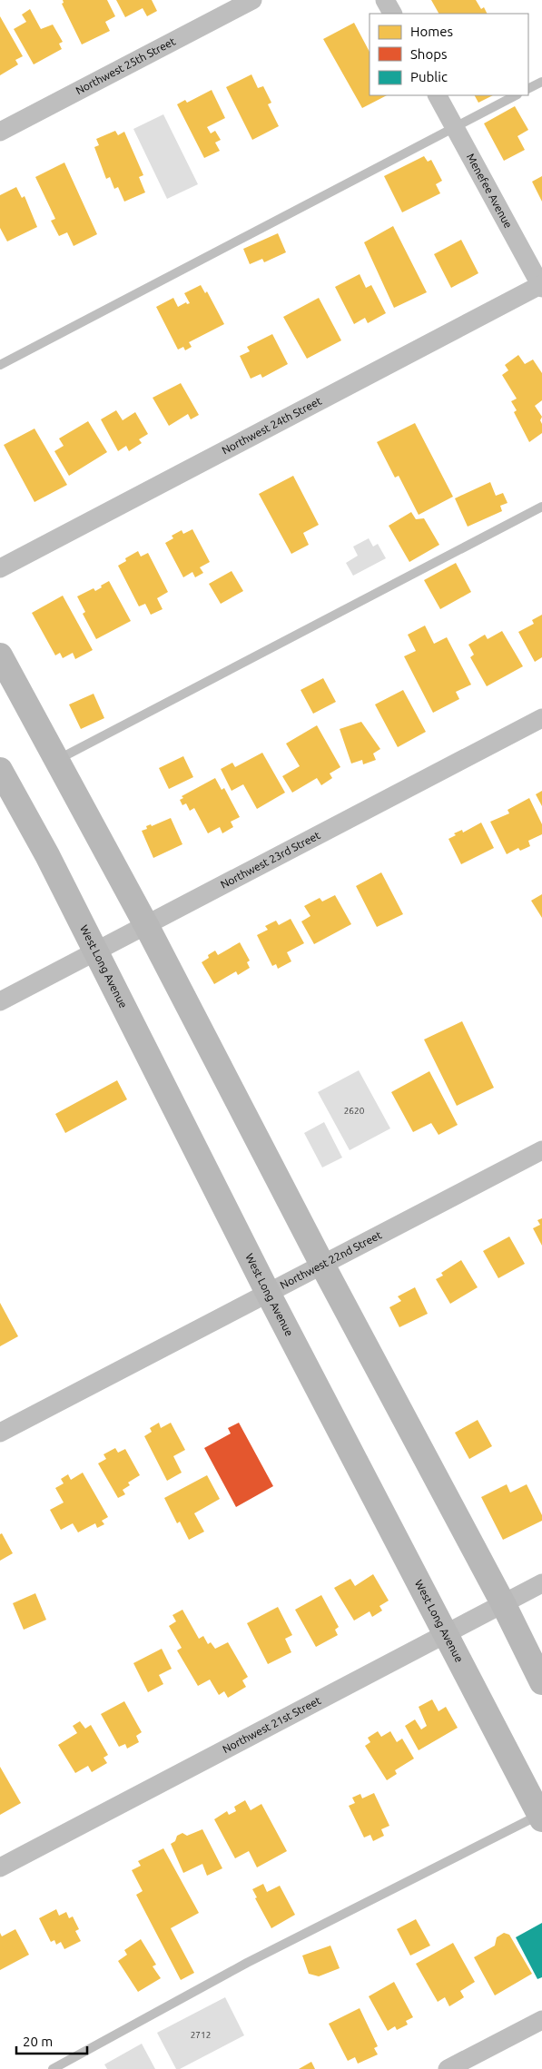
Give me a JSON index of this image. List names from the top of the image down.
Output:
{
  "streets": {
    "main road": ["West Long Avenue"],
    "street": [
      "Northwest 25th Street",
      "Menefee Avenue",
      "Northwest 24th Street",
      "Northwest 23rd Street",
      "Northwest 22nd Street",
      "Northwest 21st Street"
    ]
  },
  "crossings": [
    ["Menefee Avenue", "Northwest 24th Street"],
    ["Northwest 23rd Street", "West Long Avenue"],
    ["West Long Avenue", "Northwest 22nd Street"],
    ["West Long Avenue", "Northwest 21st Street"]
  ],
  "house_numbers": ["2620", "2712"],
  "legend": ["Homes", "Shops", "Public"],
  "scale_bar": "20 m"
}
